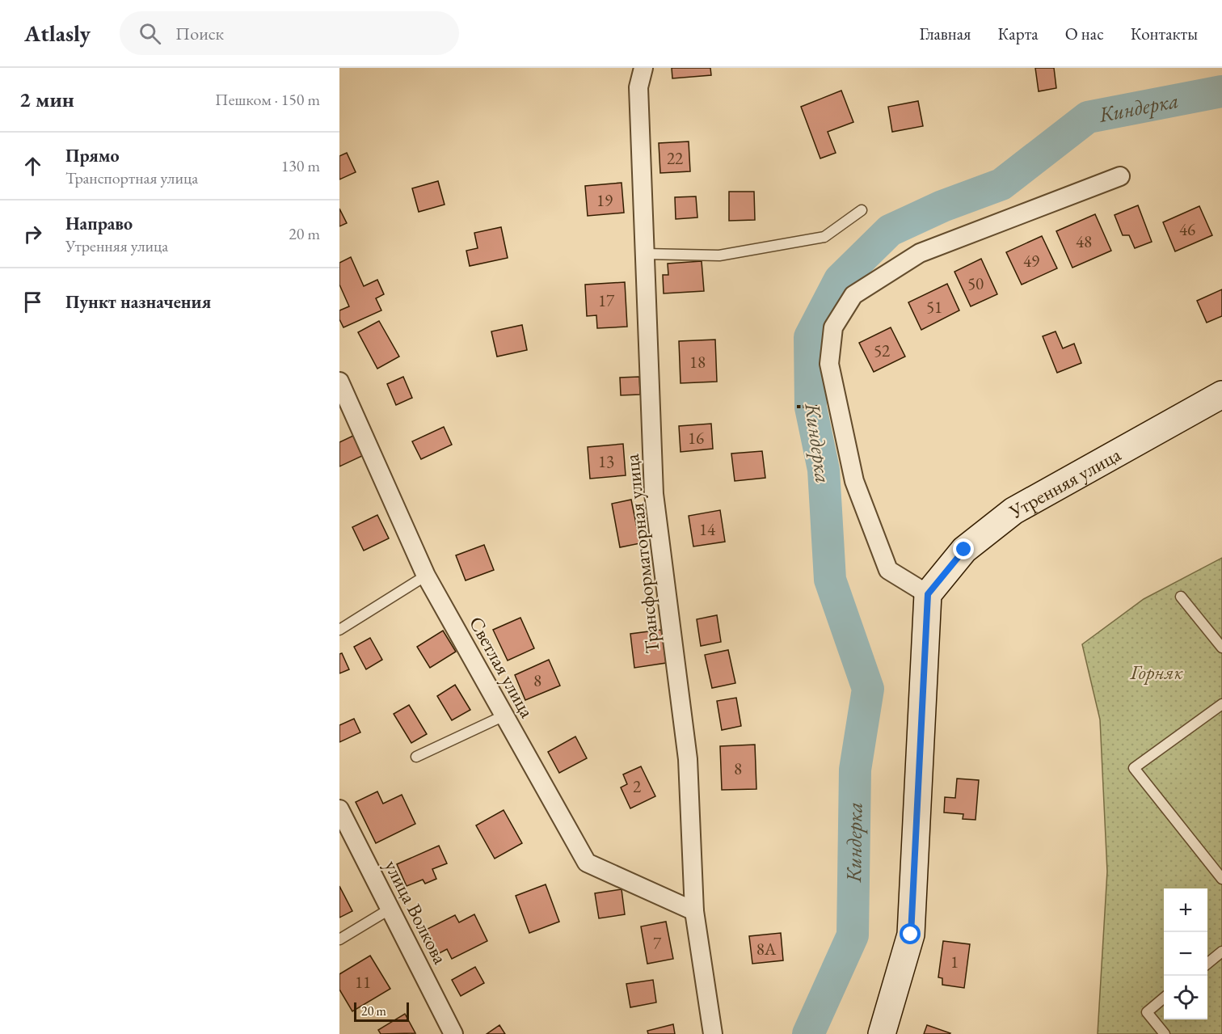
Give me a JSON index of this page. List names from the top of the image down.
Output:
{
  "streets": {
    "street": [
      "Утренняя улица",
      "Трансформаторная улица",
      "Светлая улица",
      "улица Волкова"
    ]
  },
  "crossings": [
    ["Трансформаторная улица", "Светлая улица"]
  ],
  "water": ["Киндерка"],
  "parks": ["Горняк"],
  "house_numbers": [
    "22",
    "19",
    "46",
    "48",
    "49",
    "50",
    "17",
    "51",
    "52",
    "18",
    "16",
    "13",
    "14",
    "8",
    "8",
    "2",
    "7",
    "8А",
    "1",
    "11"
  ],
  "scale_bar": "20 m",
  "page": {
    "header": "Atlasly",
    "search": "Поиск",
    "nav": [
      "Главная",
      "Карта",
      "О нас",
      "Контакты"
    ],
    "heading": ["2 мин", "Пешком · 150 m"],
    "list": [
      ["Прямо", "Транспортная улица", "130 m"],
      ["Направо", "Утренняя улица", "20 m"],
      "Пункт назначения"
    ],
    "map_buttons": ["+", "−"],
    "scale": "20 m"
  }
}
